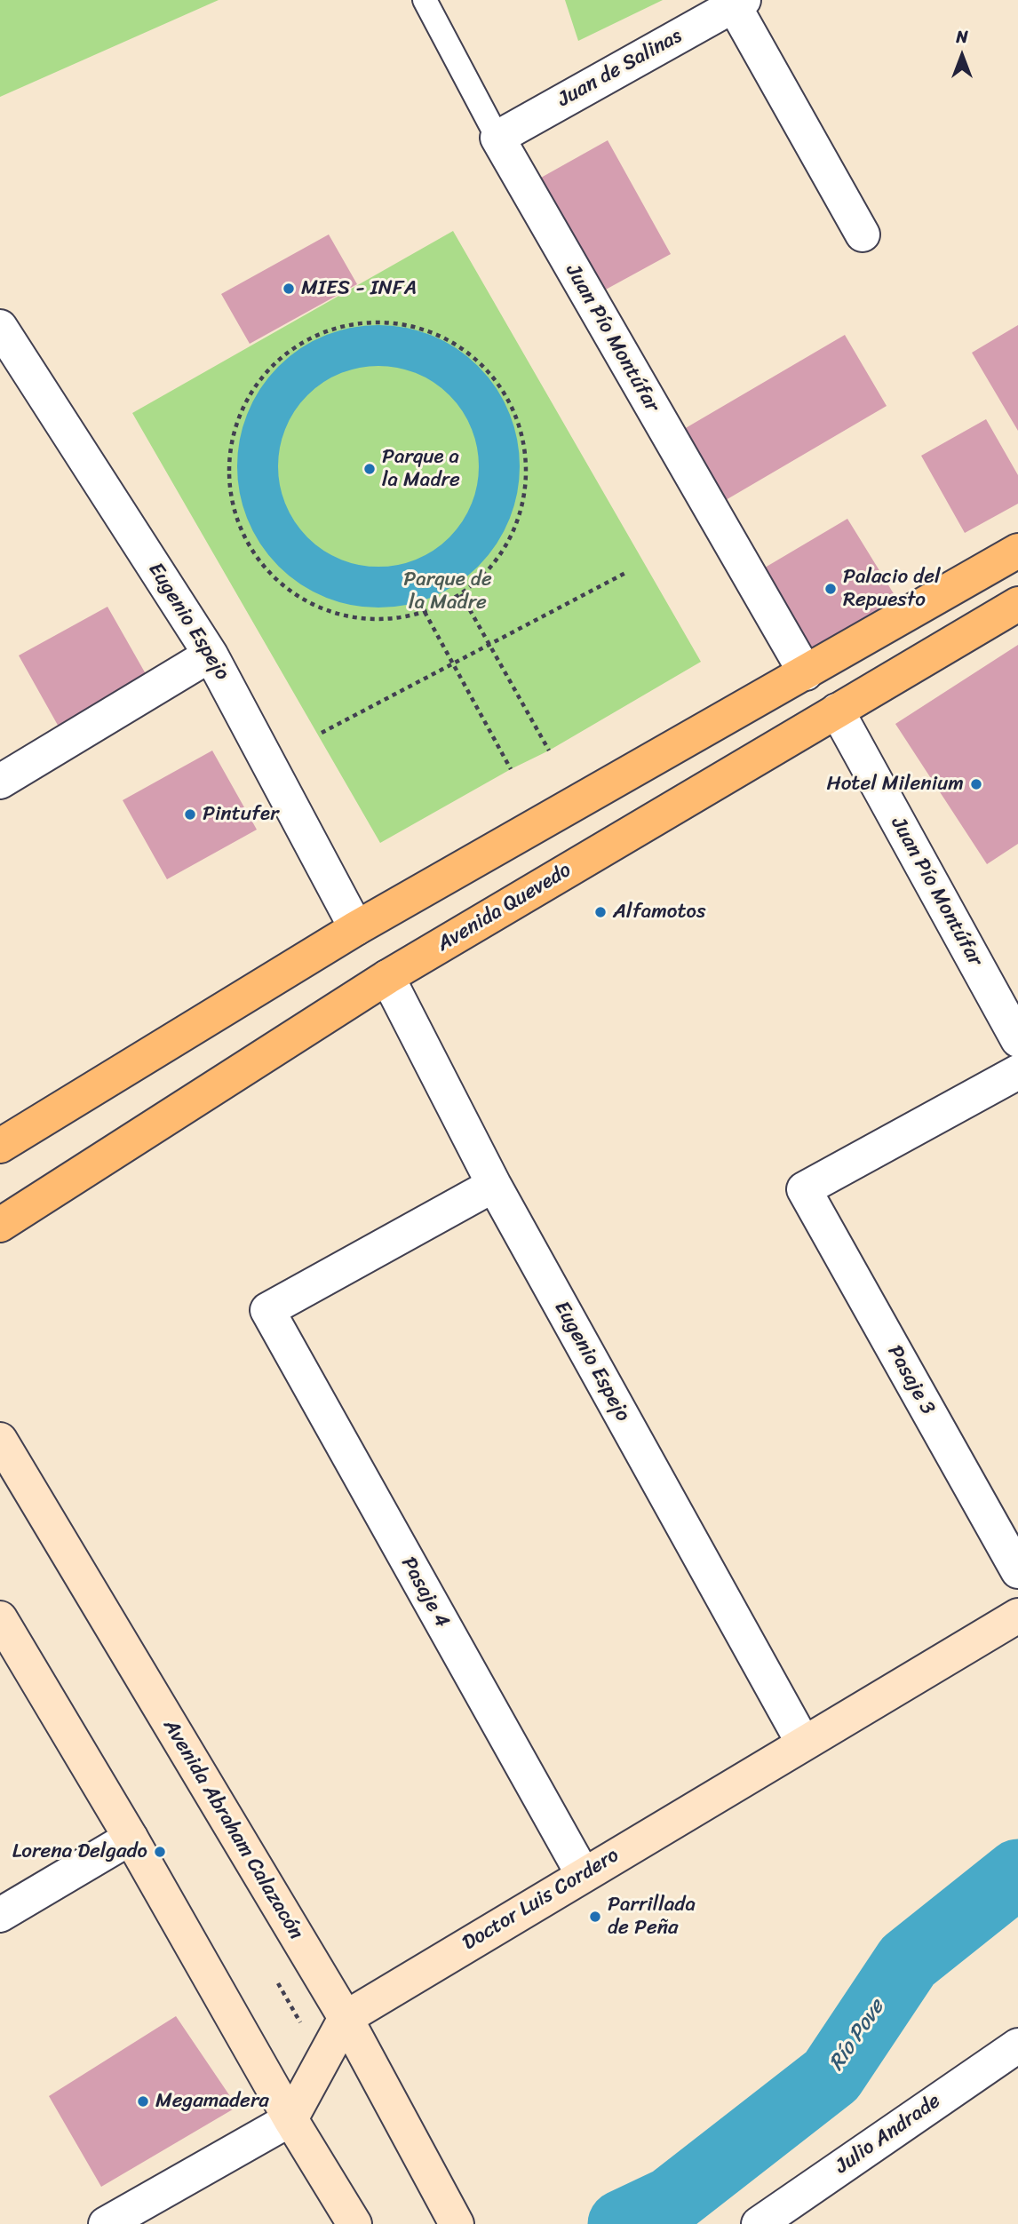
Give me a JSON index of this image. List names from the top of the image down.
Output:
{
  "streets": {
    "main road": ["Avenida Quevedo", "Avenida Abraham Calazacón", "Doctor Luis Cordero"],
    "street": [
      "Juan de Salinas",
      "Juan Pío Montúfar",
      "Eugenio Espejo",
      "Pasaje 3",
      "Pasaje 4",
      "Julio Andrade"
    ]
  },
  "crossings": [
    ["Juan de Salinas", "Juan Pío Montúfar"],
    ["Juan Pío Montúfar", "Avenida Quevedo"],
    ["Eugenio Espejo", "Avenida Quevedo"],
    ["Eugenio Espejo", "Pasaje 4"],
    ["Eugenio Espejo", "Doctor Luis Cordero"],
    ["Pasaje 4", "Doctor Luis Cordero"],
    ["Avenida Abraham Calazacón", "Doctor Luis Cordero"]
  ],
  "water": ["Río Pove"],
  "parks": ["Parque de la Madre"],
  "places": [
    "MIES - INFA",
    "Parque a la Madre",
    "Palacio del Repuesto",
    "Hotel Milenium",
    "Pintufer",
    "Alfamotos",
    "Lorena Delgado",
    "Parrillada de Peña",
    "Megamadera"
  ],
  "north": "top"
}
